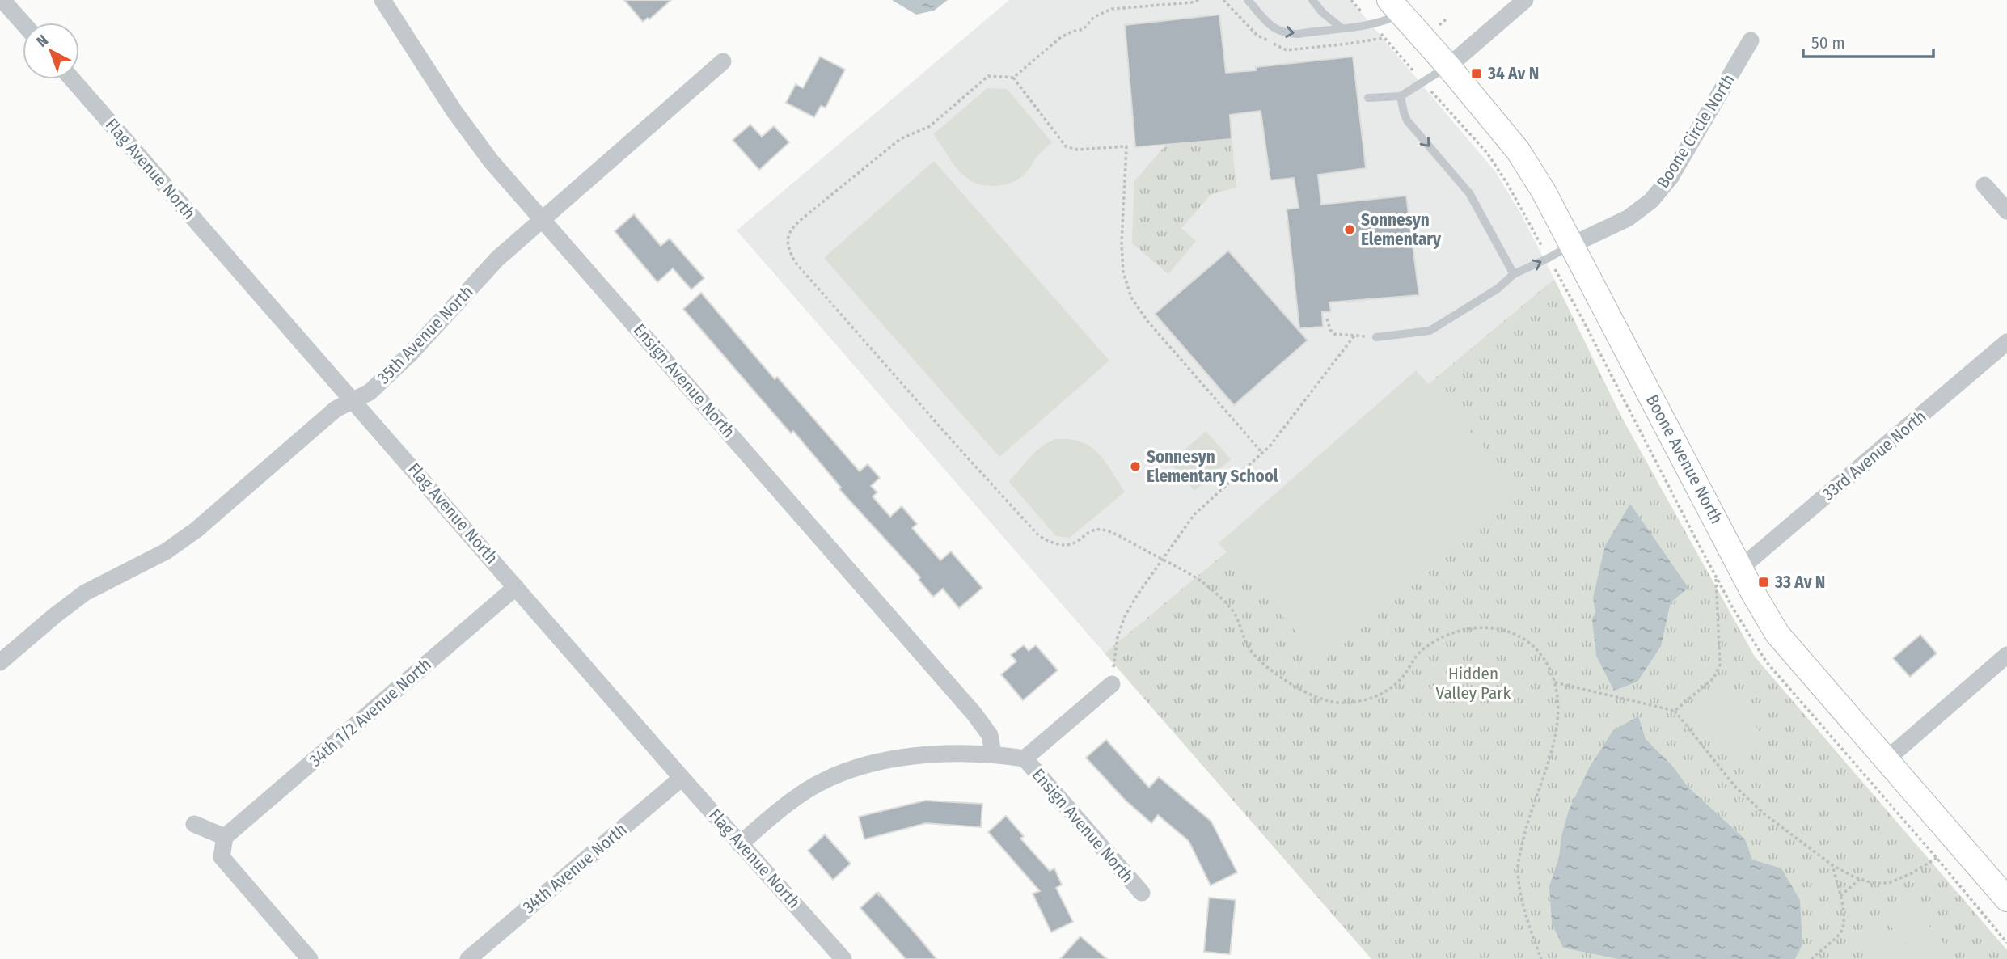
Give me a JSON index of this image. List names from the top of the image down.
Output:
{
  "streets": {
    "street": [
      "Boone Circle North",
      "Flag Avenue North",
      "35th Avenue North",
      "Ensign Avenue North",
      "33rd Avenue North",
      "Boone Avenue North",
      "34th 1/2 Avenue North",
      "34th Avenue North"
    ]
  },
  "crossings": [
    ["Boone Circle North", "Boone Avenue North"],
    ["Flag Avenue North", "35th Avenue North"],
    ["Flag Avenue North", "34th 1/2 Avenue North"],
    ["Flag Avenue North", "34th Avenue North"],
    ["35th Avenue North", "Ensign Avenue North"],
    ["33rd Avenue North", "Boone Avenue North"]
  ],
  "parks": ["Hidden Valley Park"],
  "places": {
    "transit": ["34 Av N", "33 Av N"],
    "other": ["Sonnesyn Elementary", "Sonnesyn Elementary School"]
  },
  "scale_bar": "50 m",
  "north": "top left"
}
